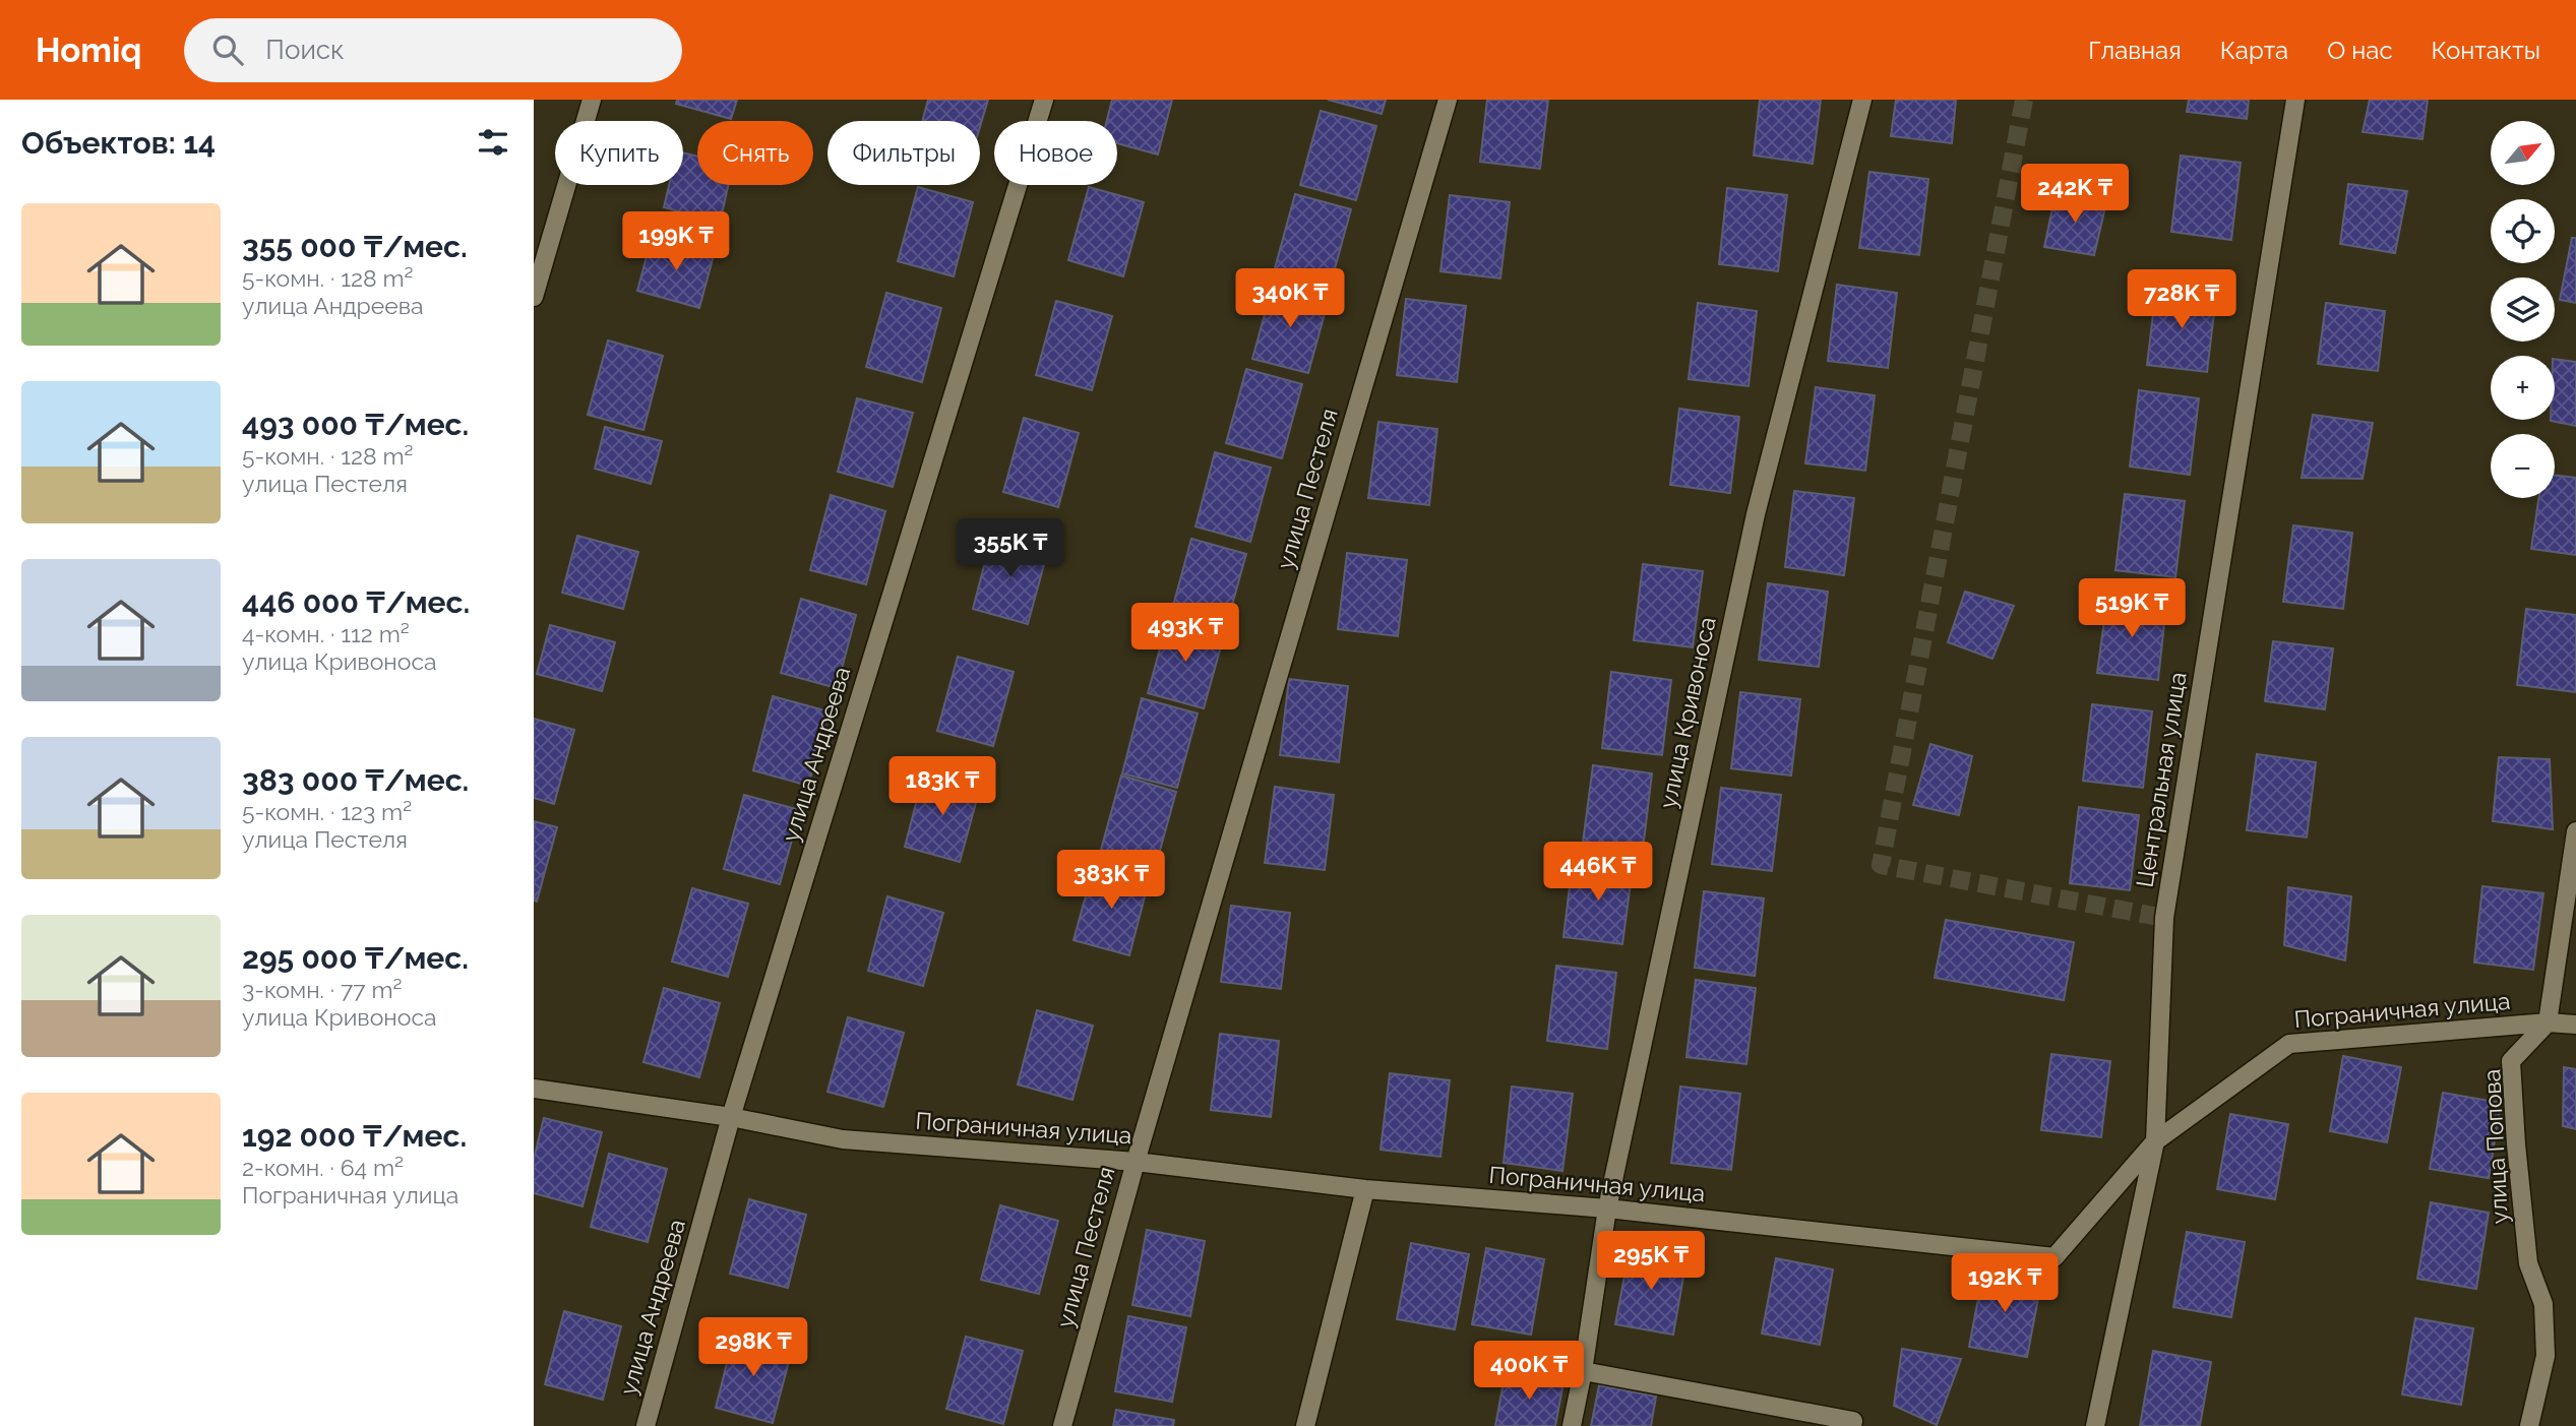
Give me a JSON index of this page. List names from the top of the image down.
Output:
{
  "streets": {
    "street": [
      "улица Пестеля",
      "улица Кривоноса",
      "улица Андреева",
      "Центральная улица",
      "Пограничная улица",
      "улица Попова"
    ]
  },
  "crossings": [
    ["улица Пестеля", "Пограничная улица"],
    ["улица Кривоноса", "Пограничная улица"],
    ["улица Андреева", "Пограничная улица"],
    ["Центральная улица", "Пограничная улица"],
    ["Пограничная улица", "улица Попова"]
  ],
  "north": "top right",
  "page": {
    "header": "Homiq",
    "search": "Поиск",
    "nav": [
      "Главная",
      "Карта",
      "О нас",
      "Контакты"
    ],
    "heading": "Объектов: 14",
    "map_buttons": ["+", "−"],
    "chip": [
      "Купить",
      "Снять",
      "Фильтры",
      "Новое"
    ],
    "price": [
      "242K ₸",
      "199K ₸",
      "340K ₸",
      "728K ₸",
      "355K ₸",
      "519K ₸",
      "493K ₸",
      "183K ₸",
      "446K ₸",
      "383K ₸",
      "295K ₸",
      "192K ₸",
      "298K ₸",
      "400K ₸"
    ],
    "list": [
      {
        "name": "355 000 ₸/мес.",
        "note": "5-комн. · 128 m² · улица Андреева"
      },
      {
        "name": "493 000 ₸/мес.",
        "note": "5-комн. · 128 m² · улица Пестеля"
      },
      {
        "name": "446 000 ₸/мес.",
        "note": "4-комн. · 112 m² · улица Кривоноса"
      },
      {
        "name": "383 000 ₸/мес.",
        "note": "5-комн. · 123 m² · улица Пестеля"
      },
      {
        "name": "295 000 ₸/мес.",
        "note": "3-комн. · 77 m² · улица Кривоноса"
      },
      {
        "name": "192 000 ₸/мес.",
        "note": "2-комн. · 64 m² · Пограничная улица"
      }
    ]
  }
}
